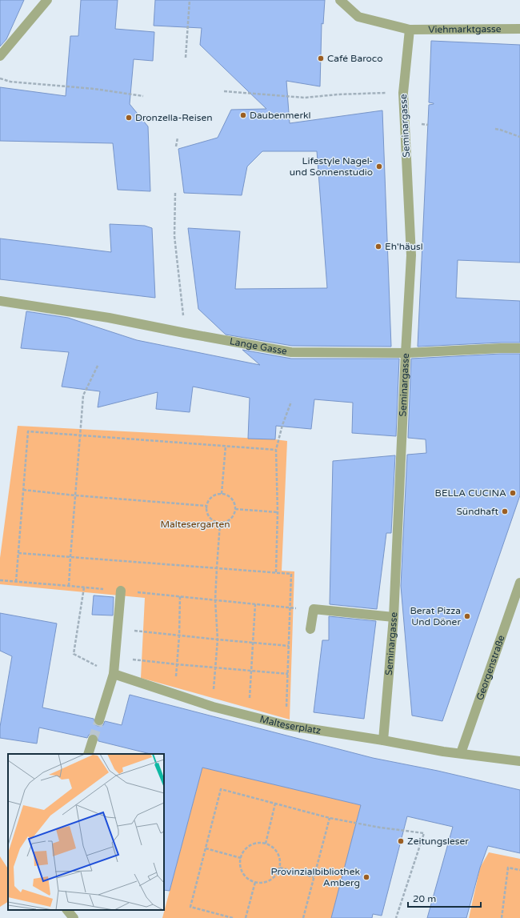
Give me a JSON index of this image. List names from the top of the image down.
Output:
{
  "streets": {
    "street": [
      "Viehmarktgasse",
      "Seminargasse",
      "Lange Gasse",
      "Georgenstraße",
      "Malteserplatz"
    ]
  },
  "crossings": [
    ["Viehmarktgasse", "Seminargasse"],
    ["Seminargasse", "Lange Gasse"],
    ["Seminargasse", "Malteserplatz"],
    ["Georgenstraße", "Malteserplatz"]
  ],
  "parks": ["Maltesergarten"],
  "places": [
    "Café Baroco",
    "Daubenmerkl",
    "Dronzella-Reisen",
    "Lifestyle Nagel- und Sonnenstudio",
    "Eh'häusl",
    "BELLA CUCINA",
    "Sündhaft",
    "Berat Pizza Und Döner",
    "Zeitungsleser",
    "Provinzialbibliothek Amberg"
  ],
  "scale_bar": "20 m"
}
